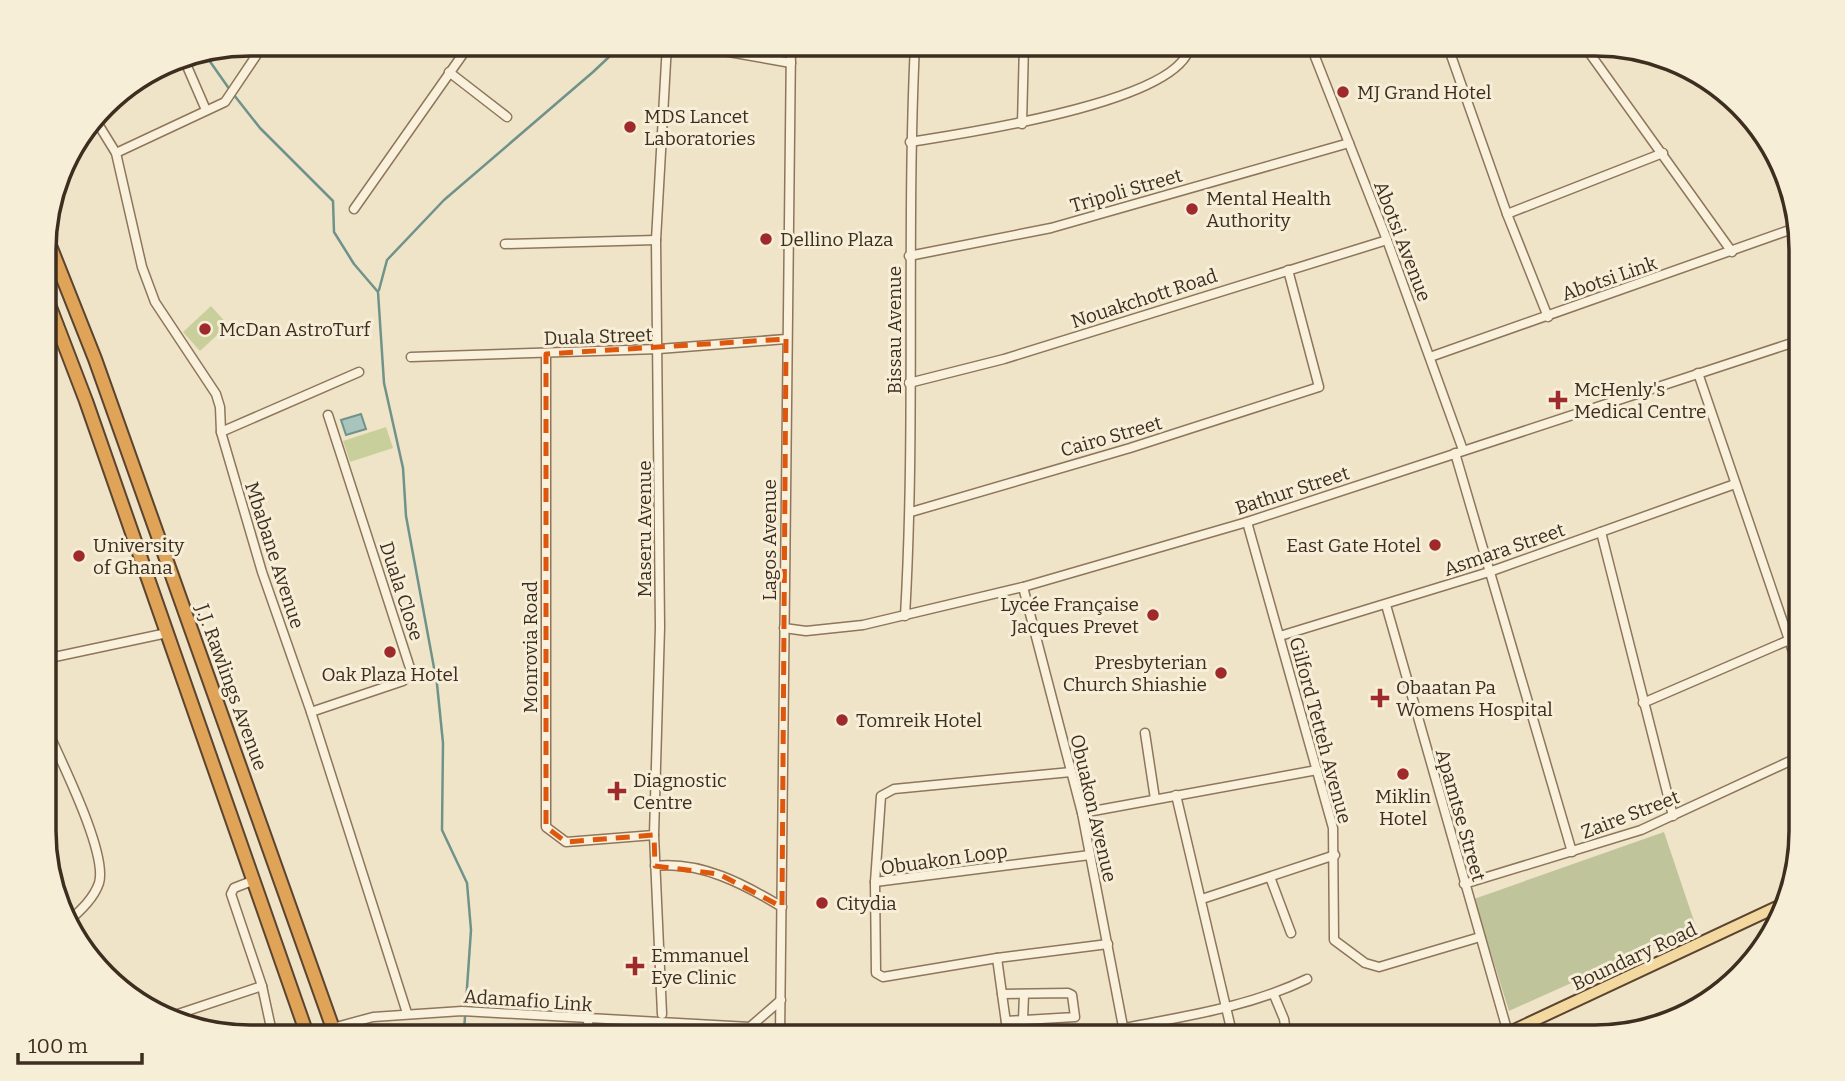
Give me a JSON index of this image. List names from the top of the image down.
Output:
{
  "streets": {
    "highway": ["J.J. Rawlings Avenue"],
    "main road": ["Boundary Road"],
    "street": [
      "Tripoli Street",
      "Abotsi Avenue",
      "Abotsi Link",
      "Nouakchott Road",
      "Bissau Avenue",
      "Duala Street",
      "Cairo Street",
      "Bathur Street",
      "Maseru Avenue",
      "Lagos Avenue",
      "Asmara Street",
      "Mbabane Avenue",
      "Duala Close",
      "Monrovia Road",
      "Gilford Tetteh Avenue",
      "Obuakon Avenue",
      "Zaire Street",
      "Apamtse Street",
      "Obuakon Loop",
      "Adamafio Link"
    ]
  },
  "crossings": [
    ["Tripoli Street", "Abotsi Avenue"],
    ["Tripoli Street", "Bissau Avenue"],
    ["Abotsi Avenue", "Abotsi Link"],
    ["Abotsi Avenue", "Nouakchott Road"],
    ["Abotsi Avenue", "Bathur Street"],
    ["Abotsi Avenue", "Asmara Street"],
    ["Abotsi Avenue", "Zaire Street"],
    ["Nouakchott Road", "Bissau Avenue"],
    ["Nouakchott Road", "Cairo Street"],
    ["Bissau Avenue", "Cairo Street"],
    ["Bissau Avenue", "Bathur Street"],
    ["Duala Street", "Maseru Avenue"],
    ["Duala Street", "Lagos Avenue"],
    ["Duala Street", "Monrovia Road"],
    ["Bathur Street", "Lagos Avenue"],
    ["Bathur Street", "Gilford Tetteh Avenue"],
    ["Bathur Street", "Obuakon Avenue"],
    ["Maseru Avenue", "Monrovia Road"],
    ["Asmara Street", "Gilford Tetteh Avenue"],
    ["Asmara Street", "Apamtse Street"],
    ["Mbabane Avenue", "Duala Close"],
    ["Mbabane Avenue", "Adamafio Link"],
    ["Gilford Tetteh Avenue", "Apamtse Street"],
    ["Obuakon Avenue", "Obuakon Loop"],
    ["Zaire Street", "Apamtse Street"]
  ],
  "places": {
    "other": [
      "MJ Grand Hotel",
      "MDS Lancet Laboratories",
      "Mental Health Authority",
      "Dellino Plaza",
      "McDan AstroTurf",
      "East Gate Hotel",
      "University of Ghana",
      "Lycée Française Jacques Prevet",
      "Oak Plaza Hotel",
      "Presbyterian Church Shiashie",
      "Tomreik Hotel",
      "Miklin Hotel",
      "Citydia"
    ],
    "health": [
      "McHenly's Medical Centre",
      "Obaatan Pa Womens Hospital",
      "Diagnostic Centre",
      "Emmanuel Eye Clinic"
    ]
  },
  "scale_bar": "100 m"
}
